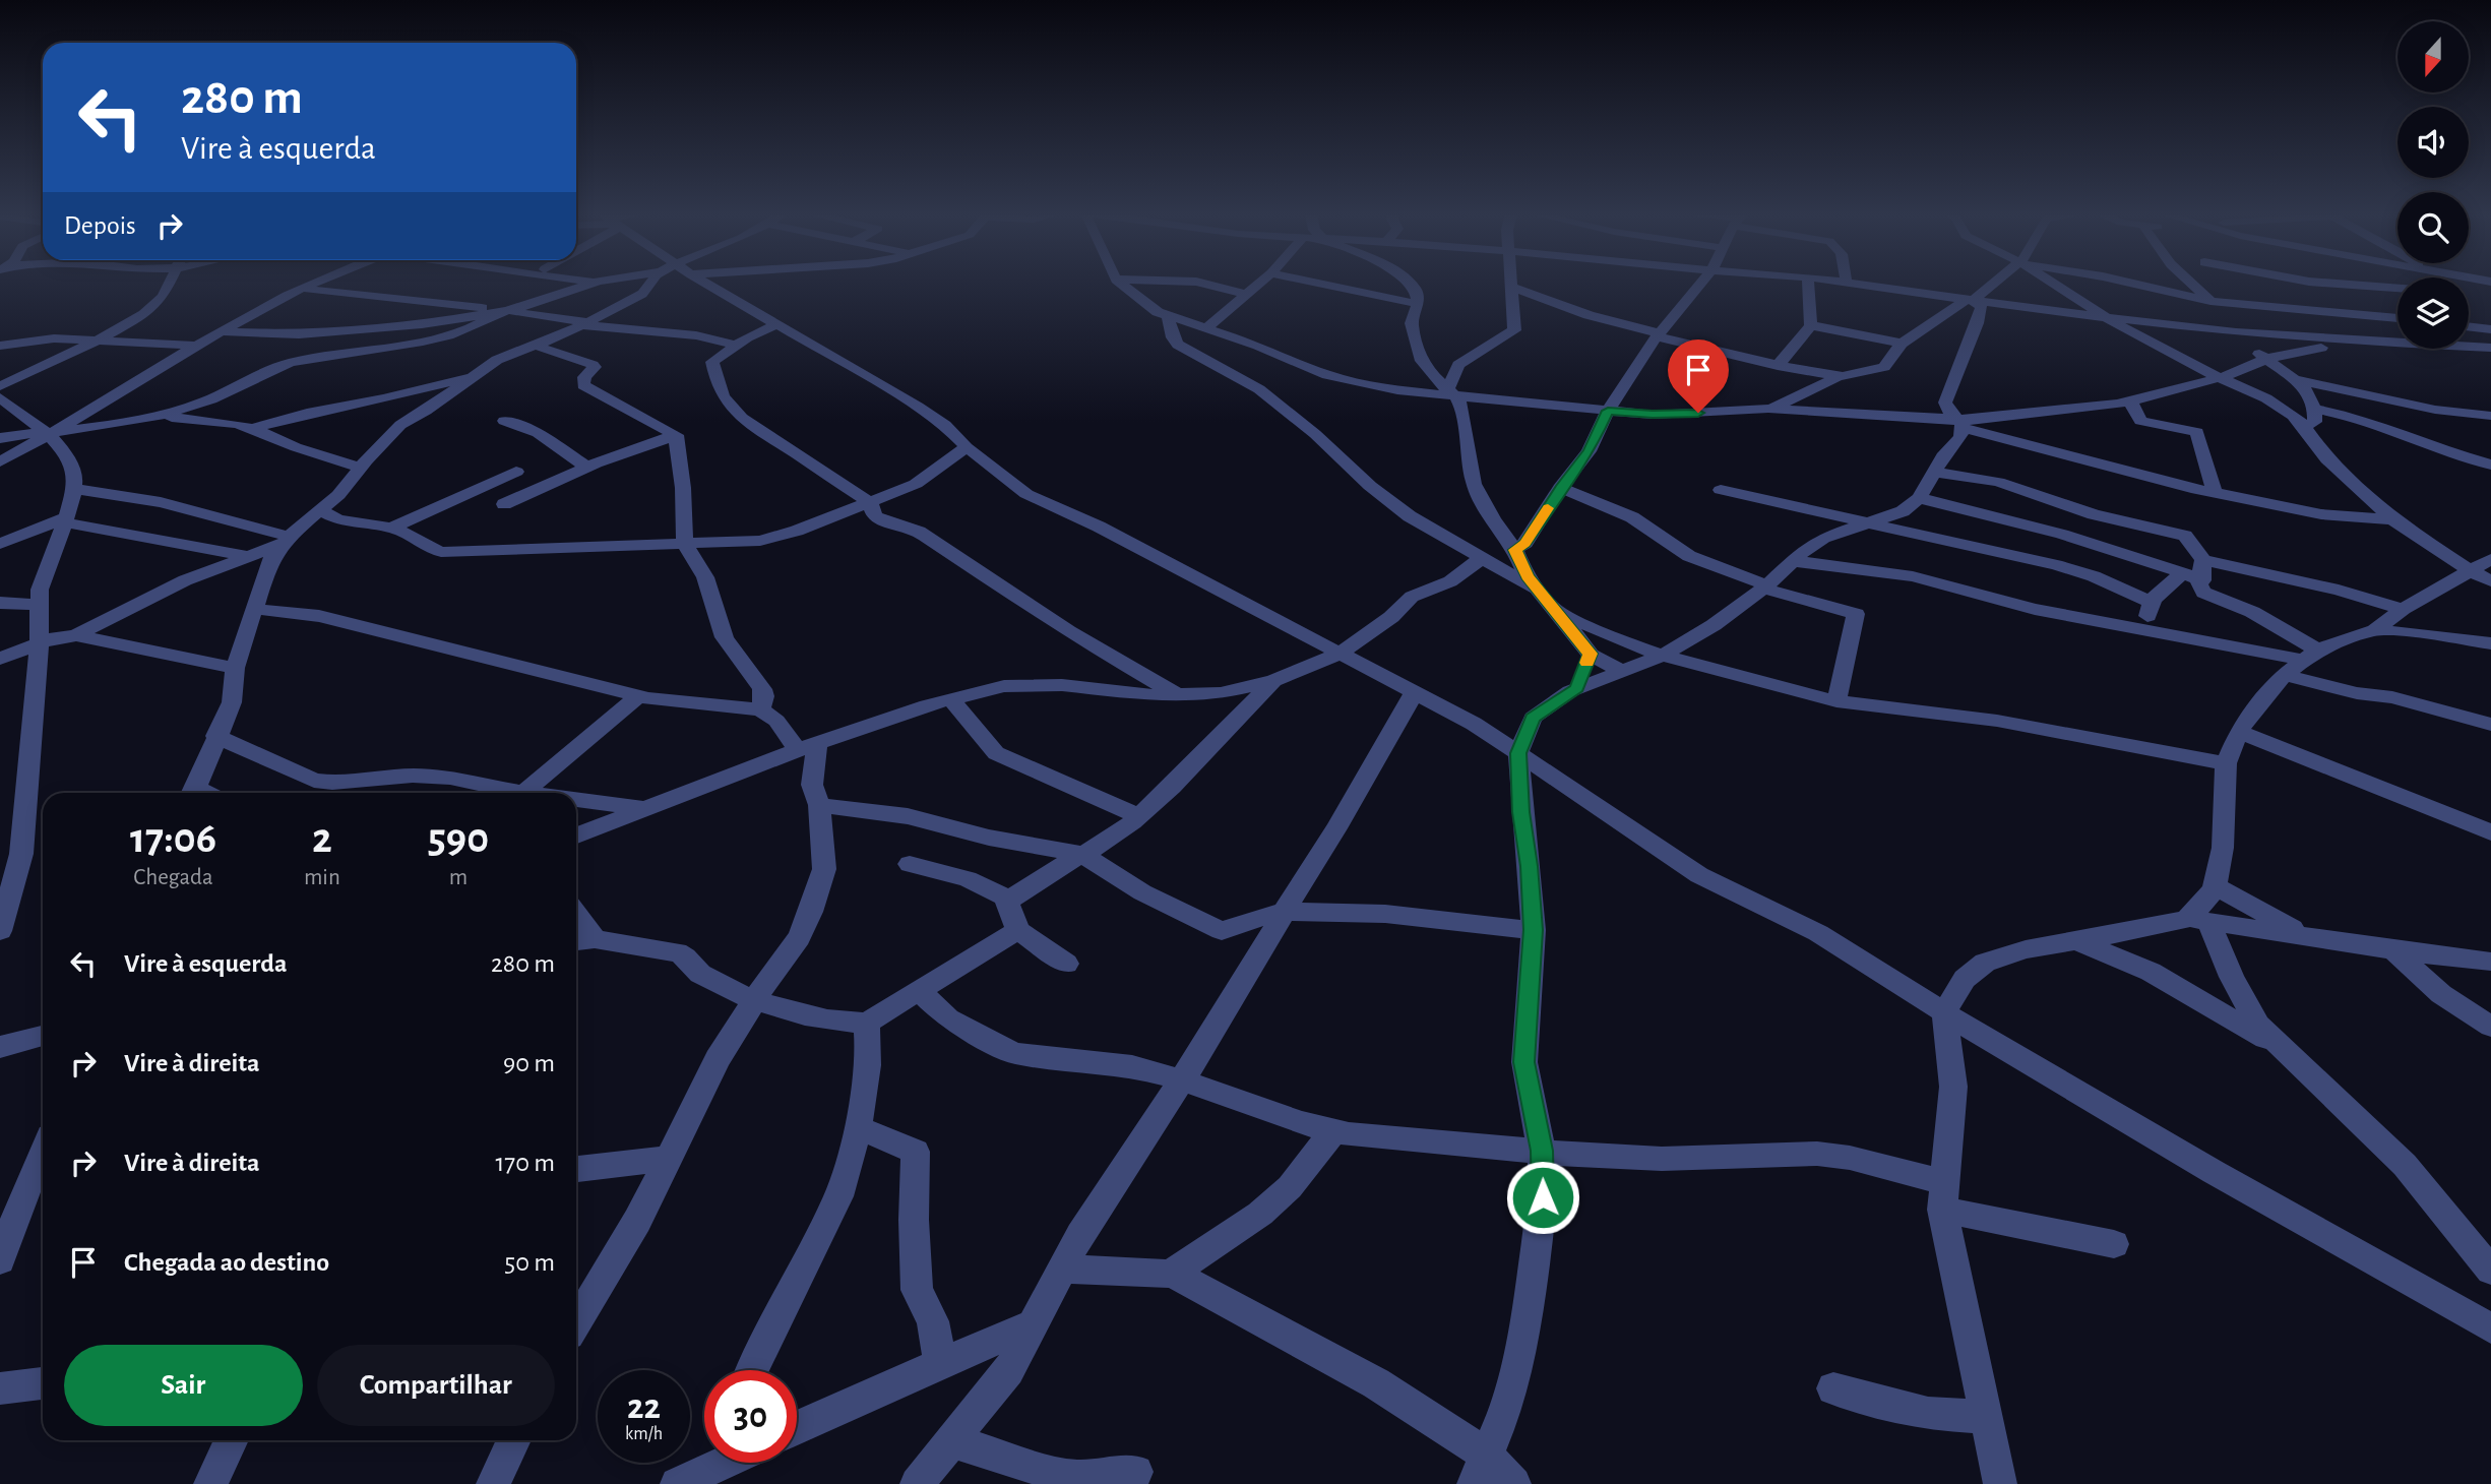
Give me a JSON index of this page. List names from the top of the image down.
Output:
{
  "north": "bottom",
  "page": {
    "turn": ["280 m", "Vire à esquerda"],
    "then": "Depois",
    "eta": [
      "17:06",
      "Chegada",
      "2",
      "min",
      "590",
      "m"
    ],
    "list": [
      {
        "name": "Vire à esquerda",
        "value": "280 m"
      },
      {
        "name": "Vire à direita",
        "value": "90 m"
      },
      {
        "name": "Vire à direita",
        "value": "170 m"
      },
      {
        "name": "Chegada ao destino",
        "value": "50 m"
      }
    ],
    "buttons": ["Sair", "Compartilhar"],
    "speed": "22 km/h",
    "limit": "30"
  }
}
